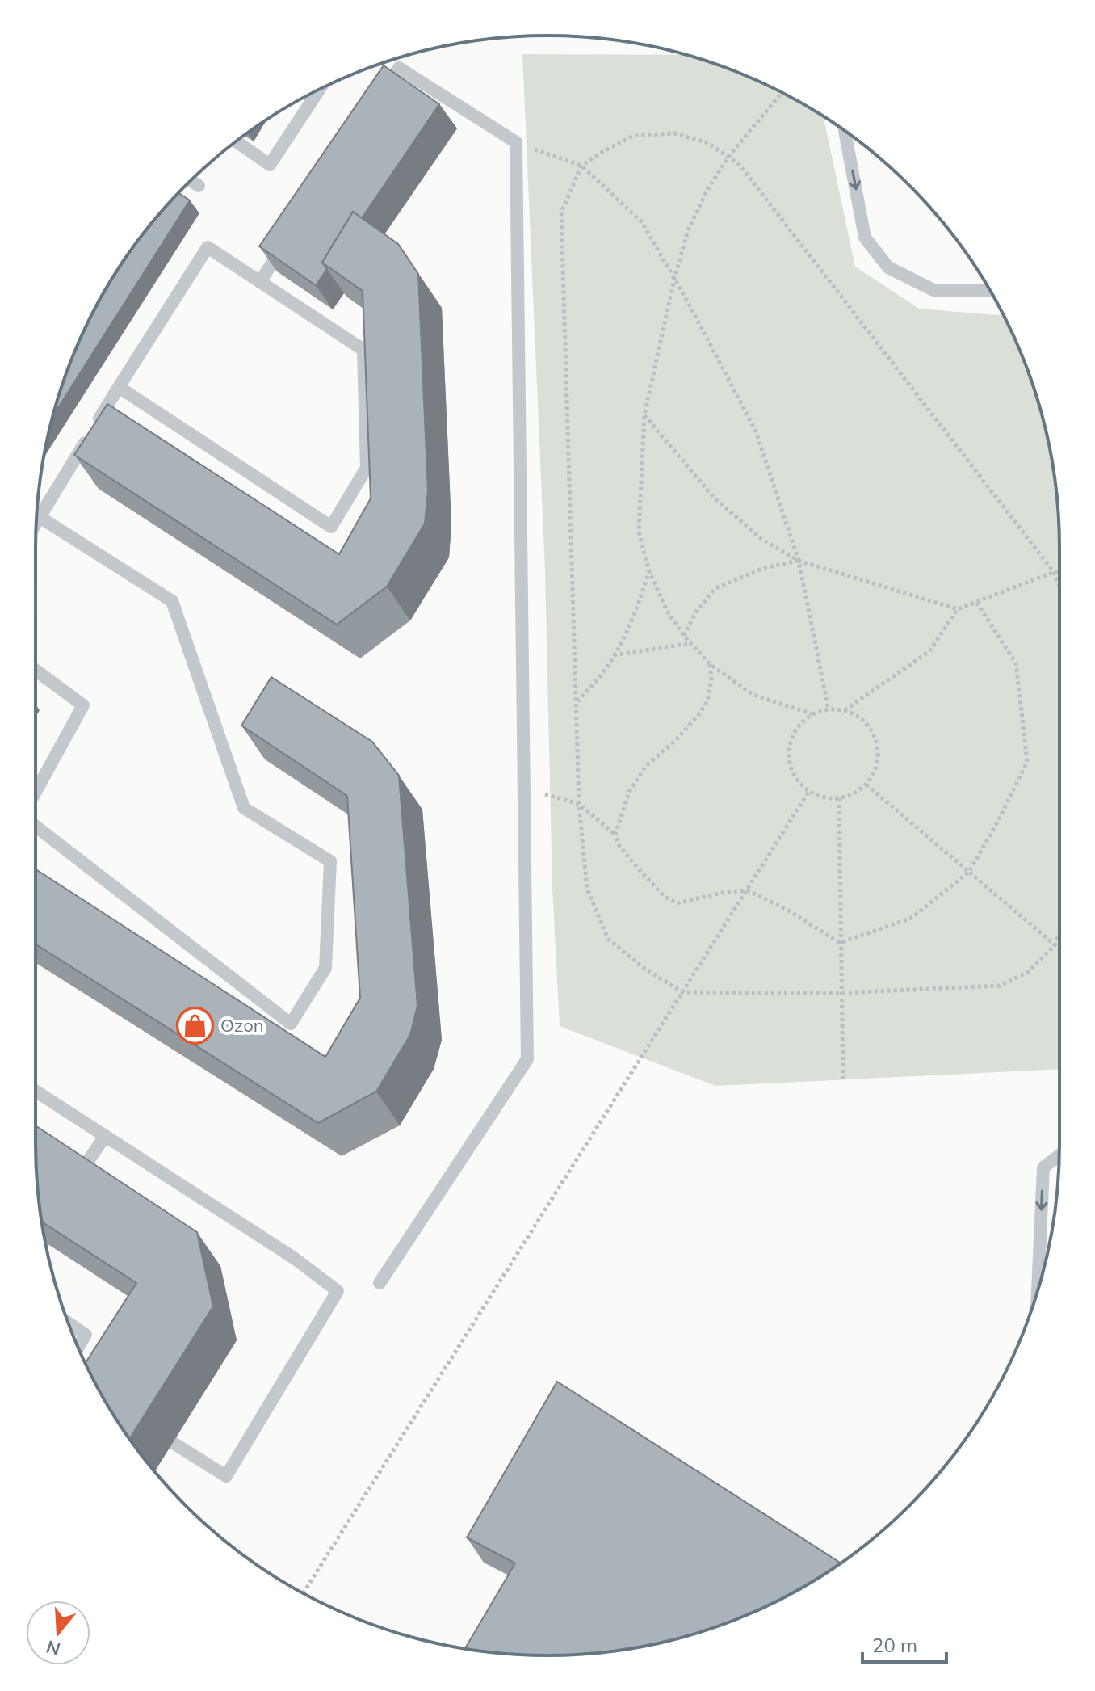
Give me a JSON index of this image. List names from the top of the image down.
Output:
{
  "places": {
    "shop": ["Ozon"]
  },
  "scale_bar": "20 m",
  "north": "bottom"
}
